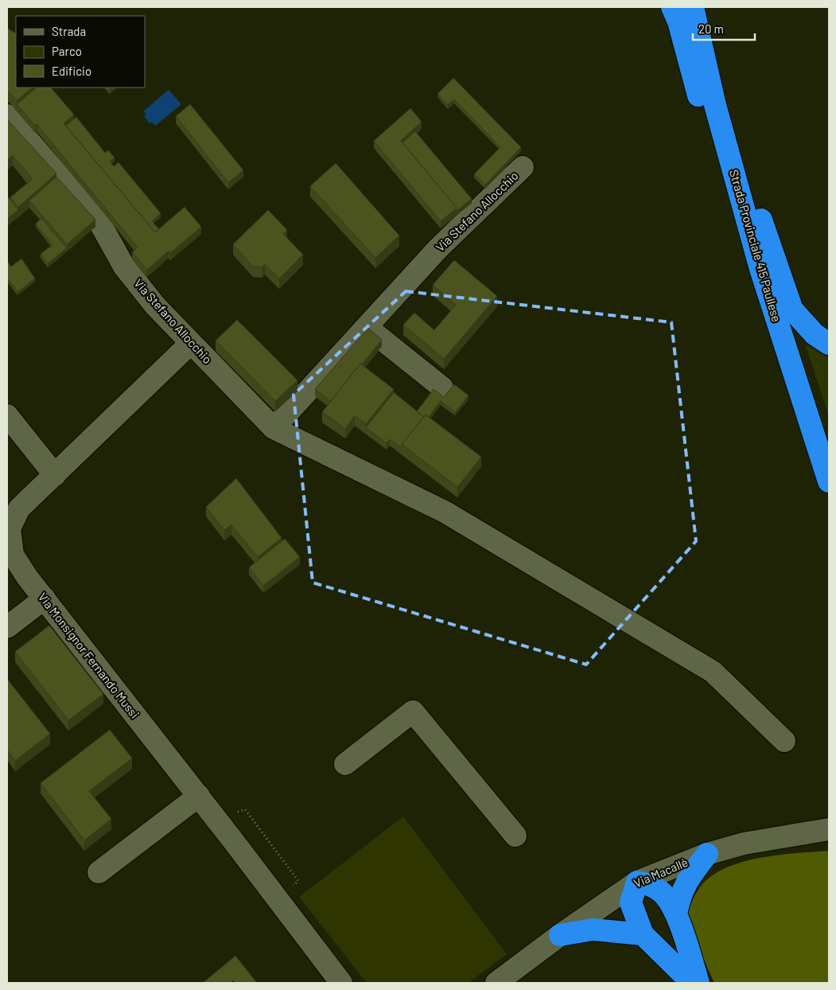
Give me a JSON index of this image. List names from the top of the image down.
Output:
{
  "streets": {
    "highway": ["Strada Provinciale 415 Paullese"],
    "street": ["Via Stefano Allocchio", "Via Monsignor Fernando Mussi", "Via Macallè"]
  },
  "crossings": [
    ["Via Stefano Allocchio", "Via Monsignor Fernando Mussi"]
  ],
  "legend": ["Strada", "Parco", "Edificio"],
  "scale_bar": "20 m"
}
